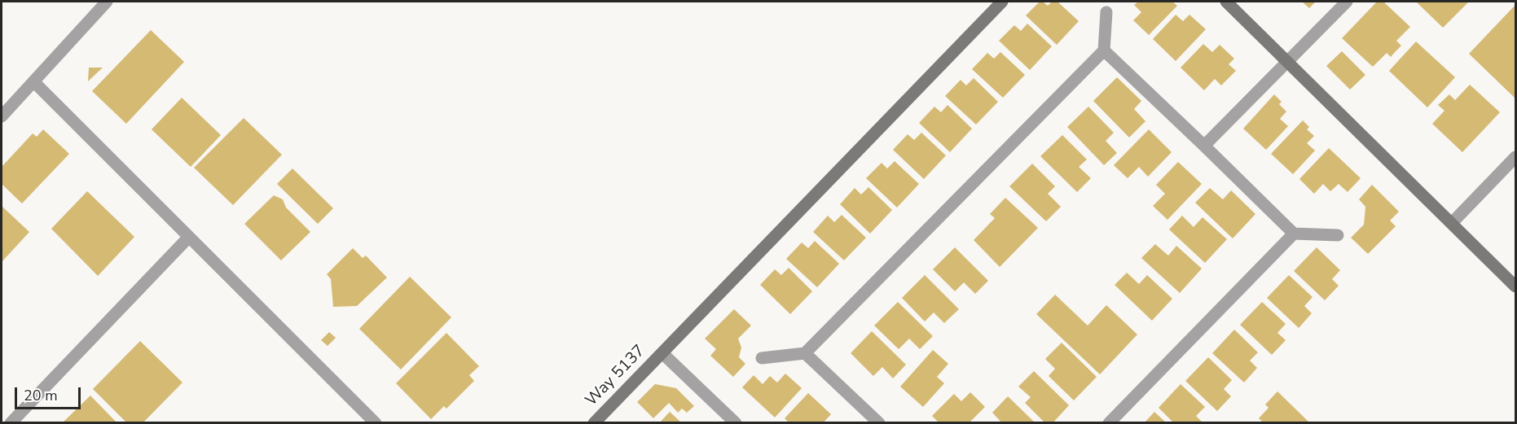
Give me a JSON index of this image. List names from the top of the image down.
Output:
{
  "streets": {
    "street": ["Way 5137"]
  },
  "scale_bar": "20 m"
}
